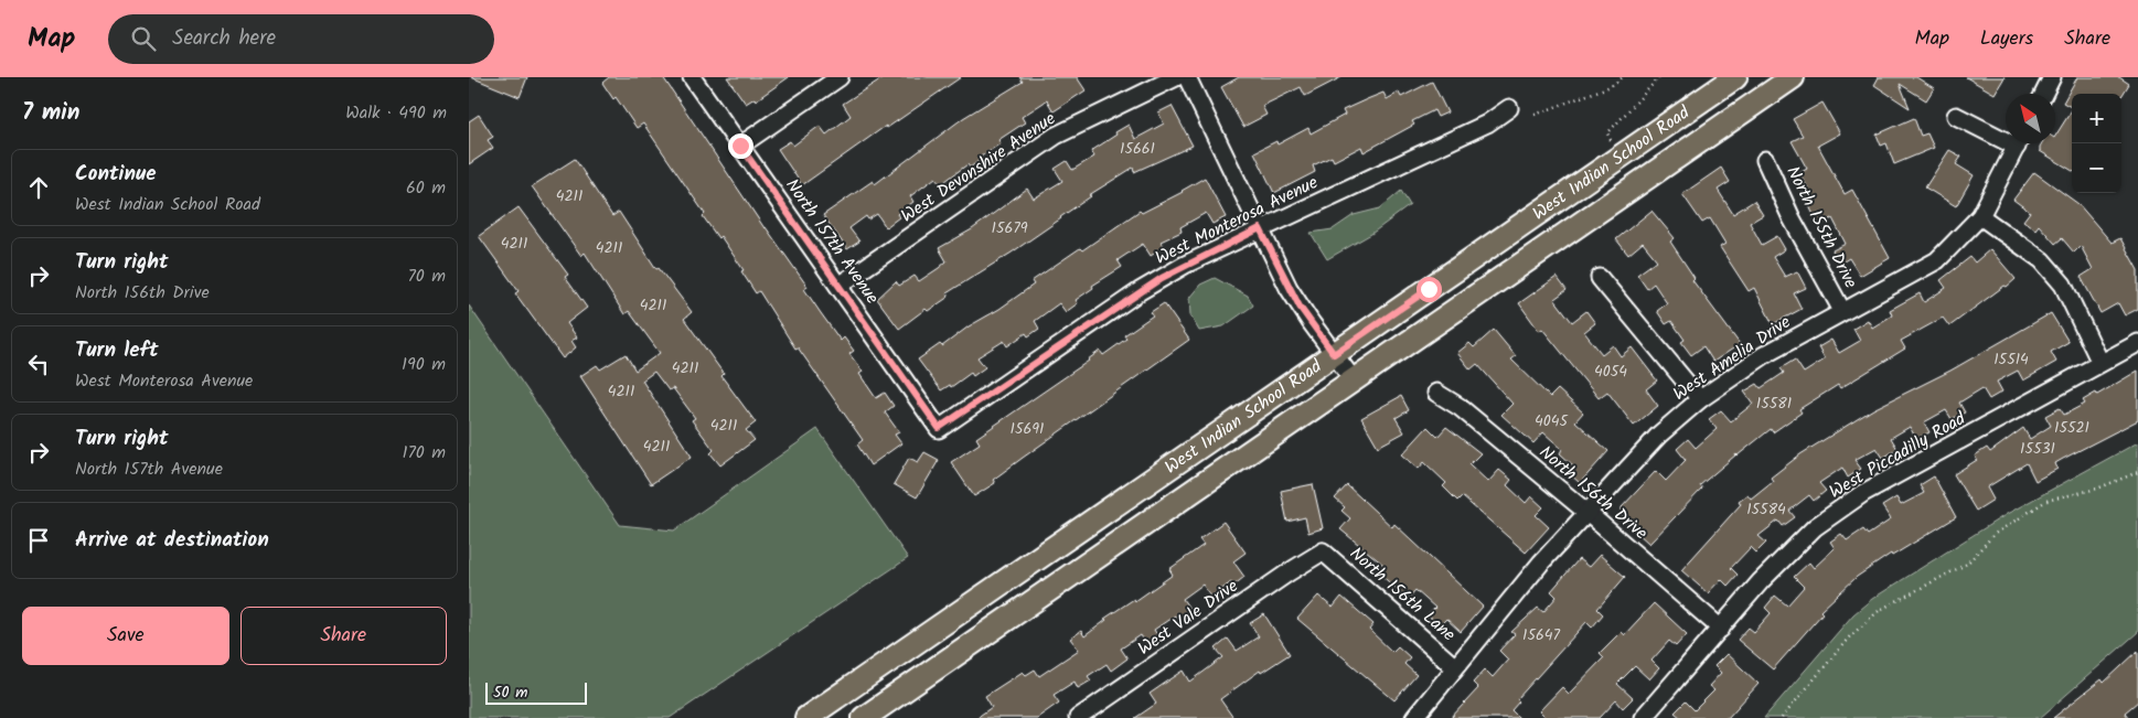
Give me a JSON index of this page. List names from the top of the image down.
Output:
{
  "streets": {
    "main road": ["West Indian School Road"],
    "street": [
      "West Devonshire Avenue",
      "West Monterosa Avenue",
      "North 155th Drive",
      "North 157th Avenue",
      "West Amelia Drive",
      "West Piccadilly Road",
      "North 156th Drive",
      "North 156th Lane",
      "West Vale Drive"
    ]
  },
  "crossings": [
    ["West Devonshire Avenue", "North 157th Avenue"],
    ["West Monterosa Avenue", "North 157th Avenue"],
    ["North 155th Drive", "West Amelia Drive"],
    ["West Amelia Drive", "North 156th Drive"],
    ["West Amelia Drive", "North 156th Lane"],
    ["West Piccadilly Road", "North 156th Drive"],
    ["North 156th Lane", "West Vale Drive"]
  ],
  "house_numbers": [
    "15661",
    "4211",
    "15679",
    "4211",
    "4211",
    "4211",
    "15514",
    "4211",
    "4054",
    "4211",
    "15581",
    "4045",
    "4211",
    "15521",
    "15691",
    "4211",
    "15531",
    "15584",
    "15647"
  ],
  "scale_bar": "50 m",
  "north": "top left",
  "page": {
    "header": "Map",
    "search": "Search here",
    "nav": ["Map", "Layers", "Share"],
    "heading": ["7 min", "Walk · 490 m"],
    "map_buttons": ["+", "−"],
    "list": [
      ["Continue", "West Indian School Road", "60 m"],
      ["Turn right", "North 156th Drive", "70 m"],
      ["Turn left", "West Monterosa Avenue", "190 m"],
      ["Turn right", "North 157th Avenue", "170 m"],
      "Arrive at destination"
    ],
    "buttons": ["Save", "Share"],
    "scale": "50 m"
  }
}
